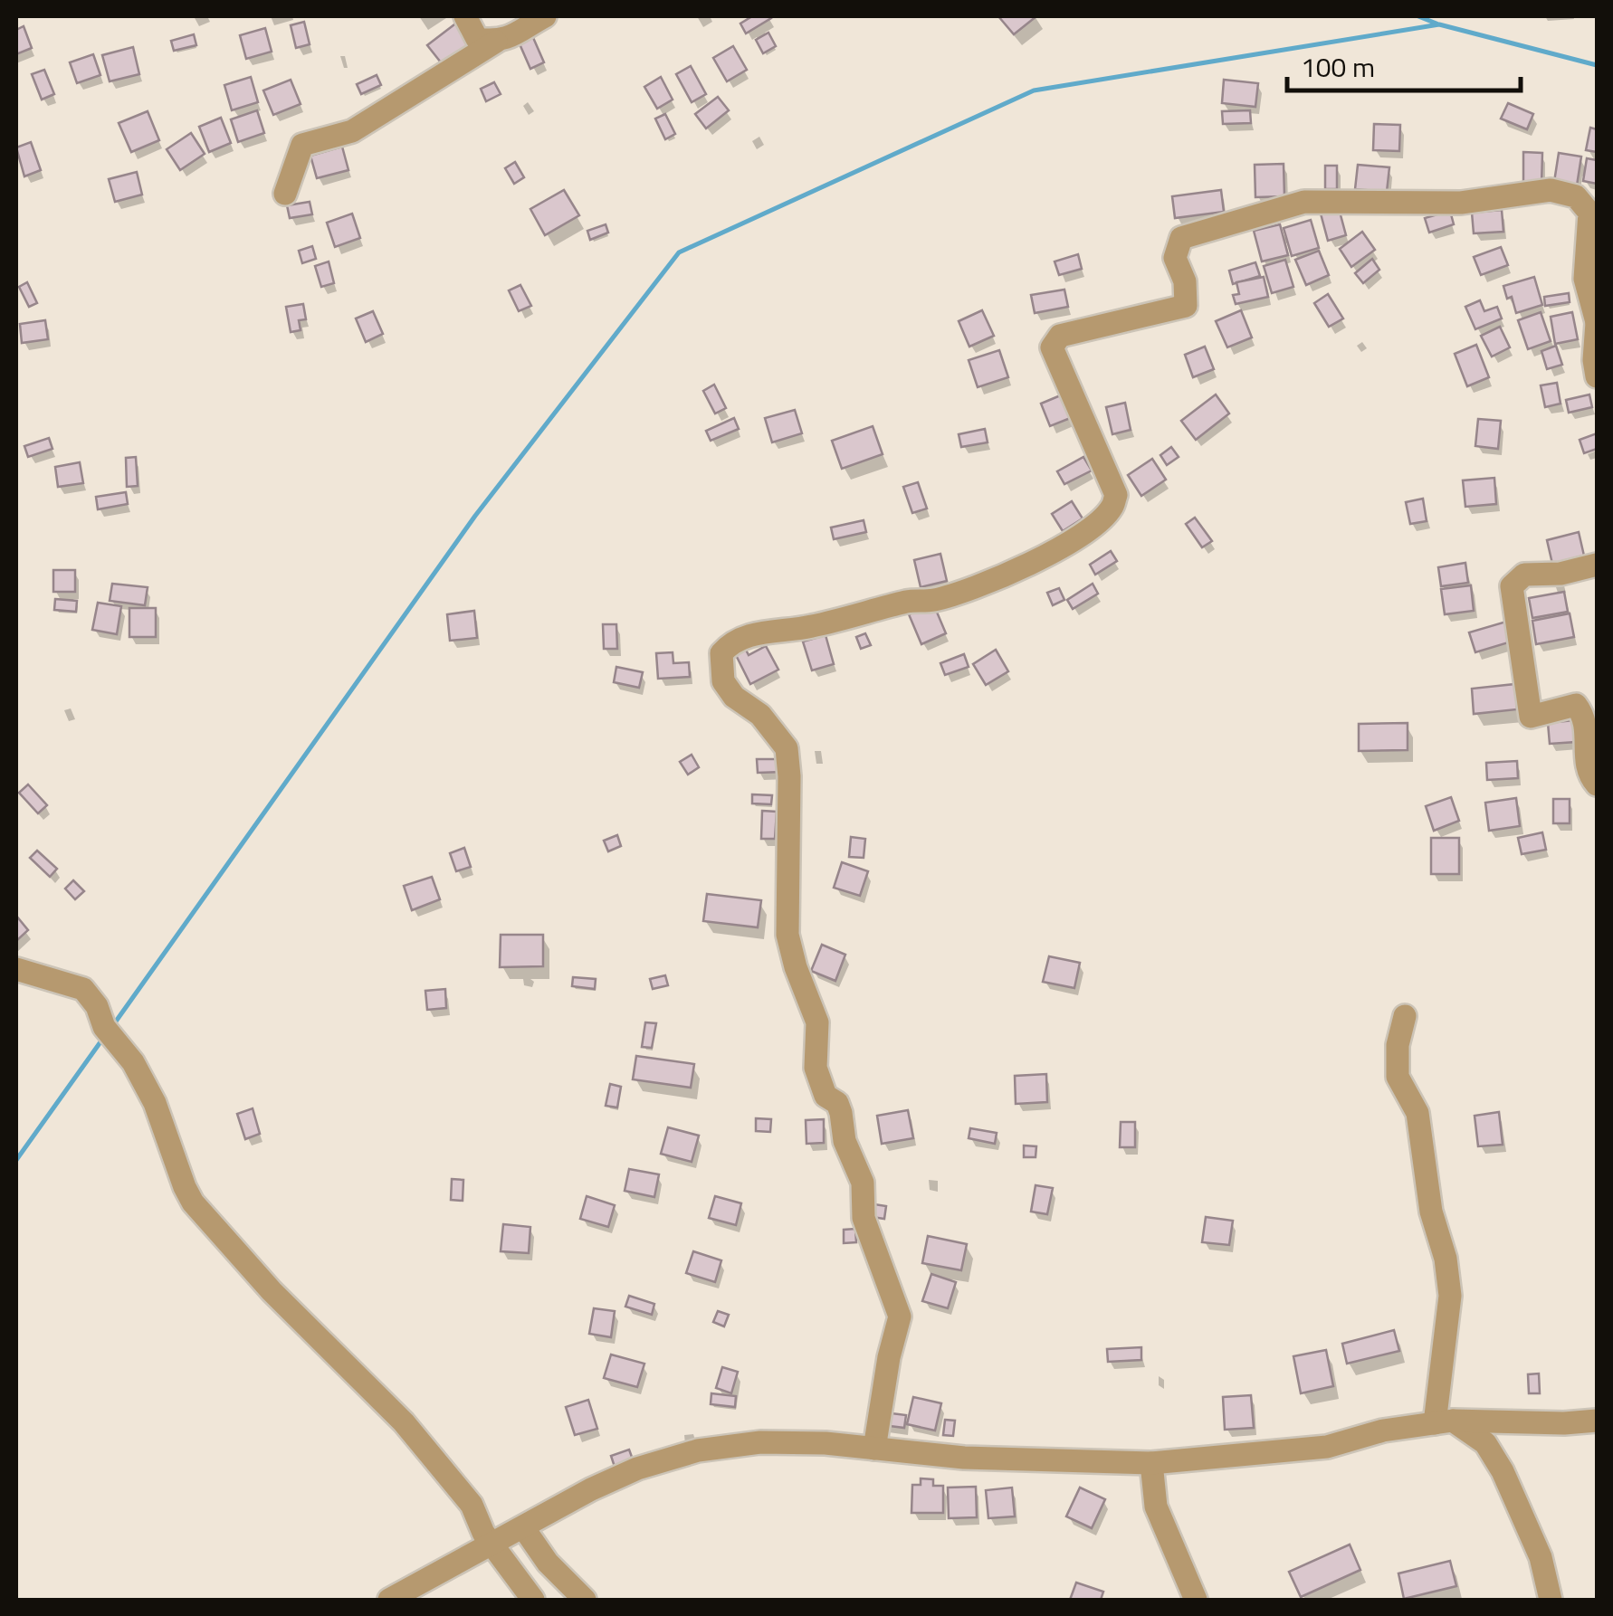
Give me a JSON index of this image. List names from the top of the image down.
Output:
{
  "scale_bar": "100 m"
}
